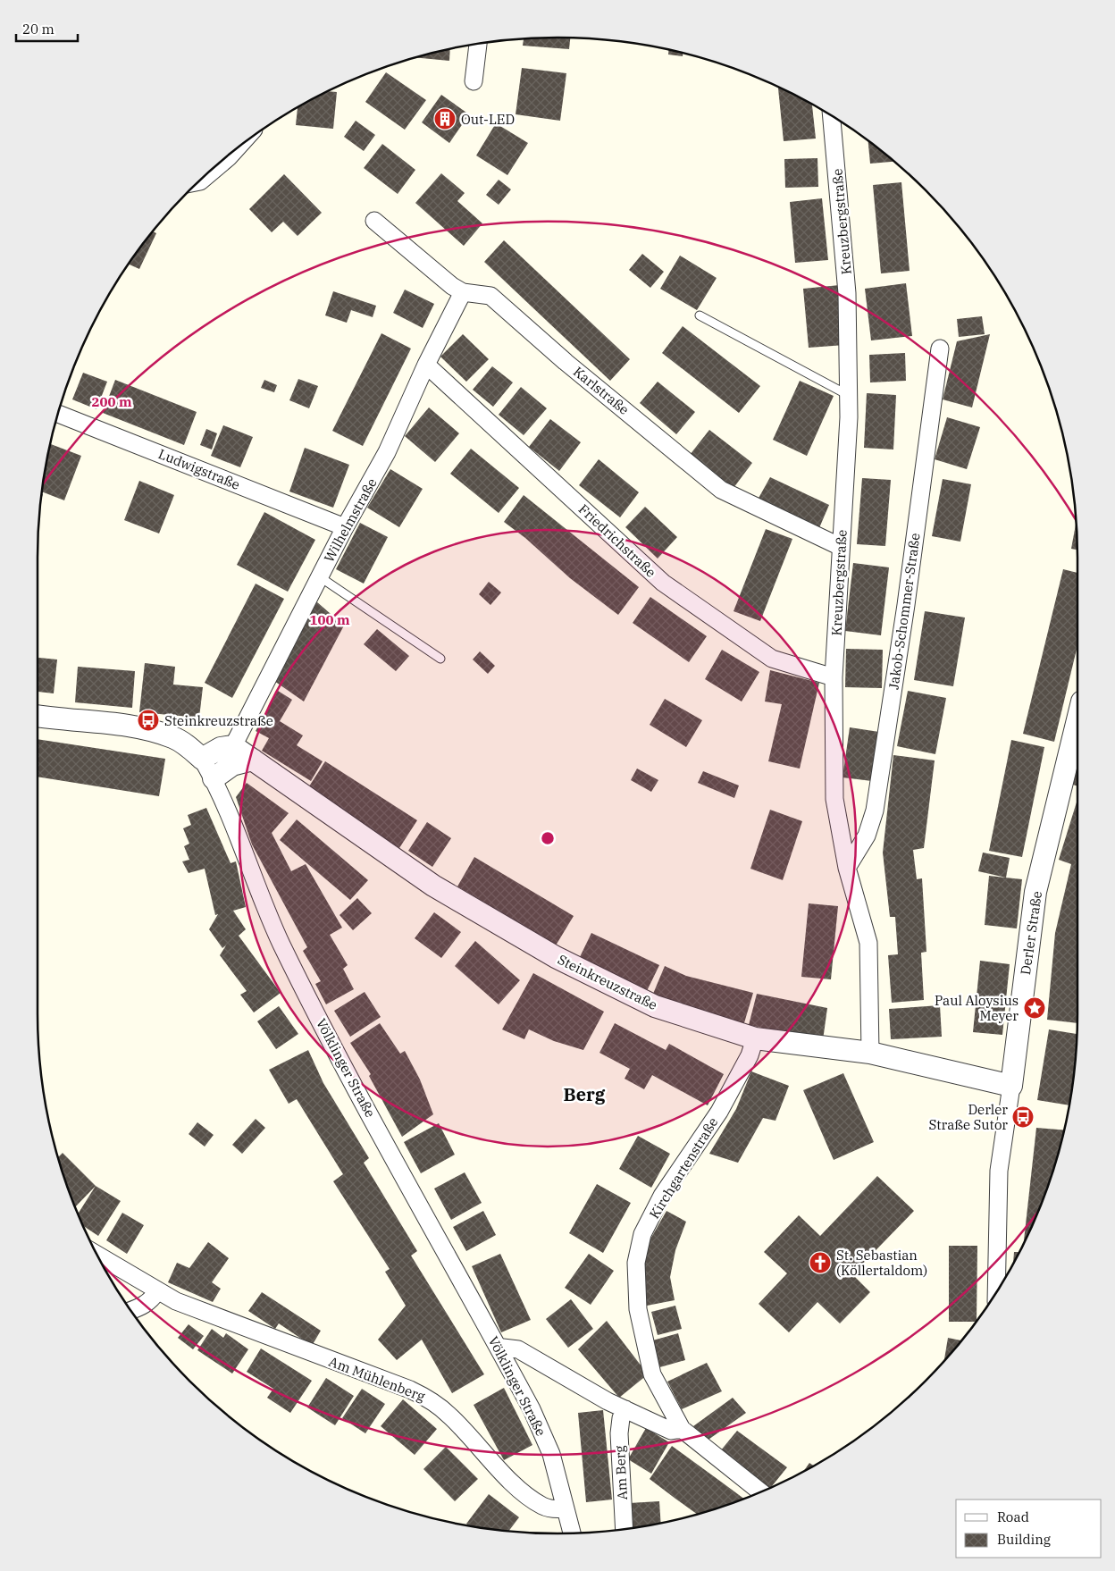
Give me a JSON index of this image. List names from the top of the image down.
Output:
{
  "streets": {
    "street": [
      "Kreuzbergstraße",
      "Karlstraße",
      "Ludwigstraße",
      "Wilhelmstraße",
      "Friedrichstraße",
      "Jakob-Schommer-Straße",
      "Derler Straße",
      "Steinkreuzstraße",
      "Völklinger Straße",
      "Kirchgartenstraße",
      "Am Mühlenberg",
      "Am Berg"
    ]
  },
  "crossings": [
    ["Kreuzbergstraße", "Karlstraße"],
    ["Kreuzbergstraße", "Friedrichstraße"],
    ["Kreuzbergstraße", "Jakob-Schommer-Straße"],
    ["Kreuzbergstraße", "Steinkreuzstraße"],
    ["Karlstraße", "Wilhelmstraße"],
    ["Ludwigstraße", "Wilhelmstraße"],
    ["Wilhelmstraße", "Friedrichstraße"],
    ["Wilhelmstraße", "Steinkreuzstraße"],
    ["Derler Straße", "Steinkreuzstraße"],
    ["Steinkreuzstraße", "Kirchgartenstraße"],
    ["Völklinger Straße", "Am Mühlenberg"]
  ],
  "districts": ["Berg"],
  "places": {
    "building": ["Out-LED"],
    "bus stop": ["Steinkreuzstraße", "Derler Straße Sutor"],
    "place": ["Paul Aloysius Meyer"],
    "church": ["St. Sebastian (Köllertaldom)"]
  },
  "legend": ["Road", "Building"],
  "scale_bar": "20 m",
  "rings": ["200 m", "100 m"]
}
